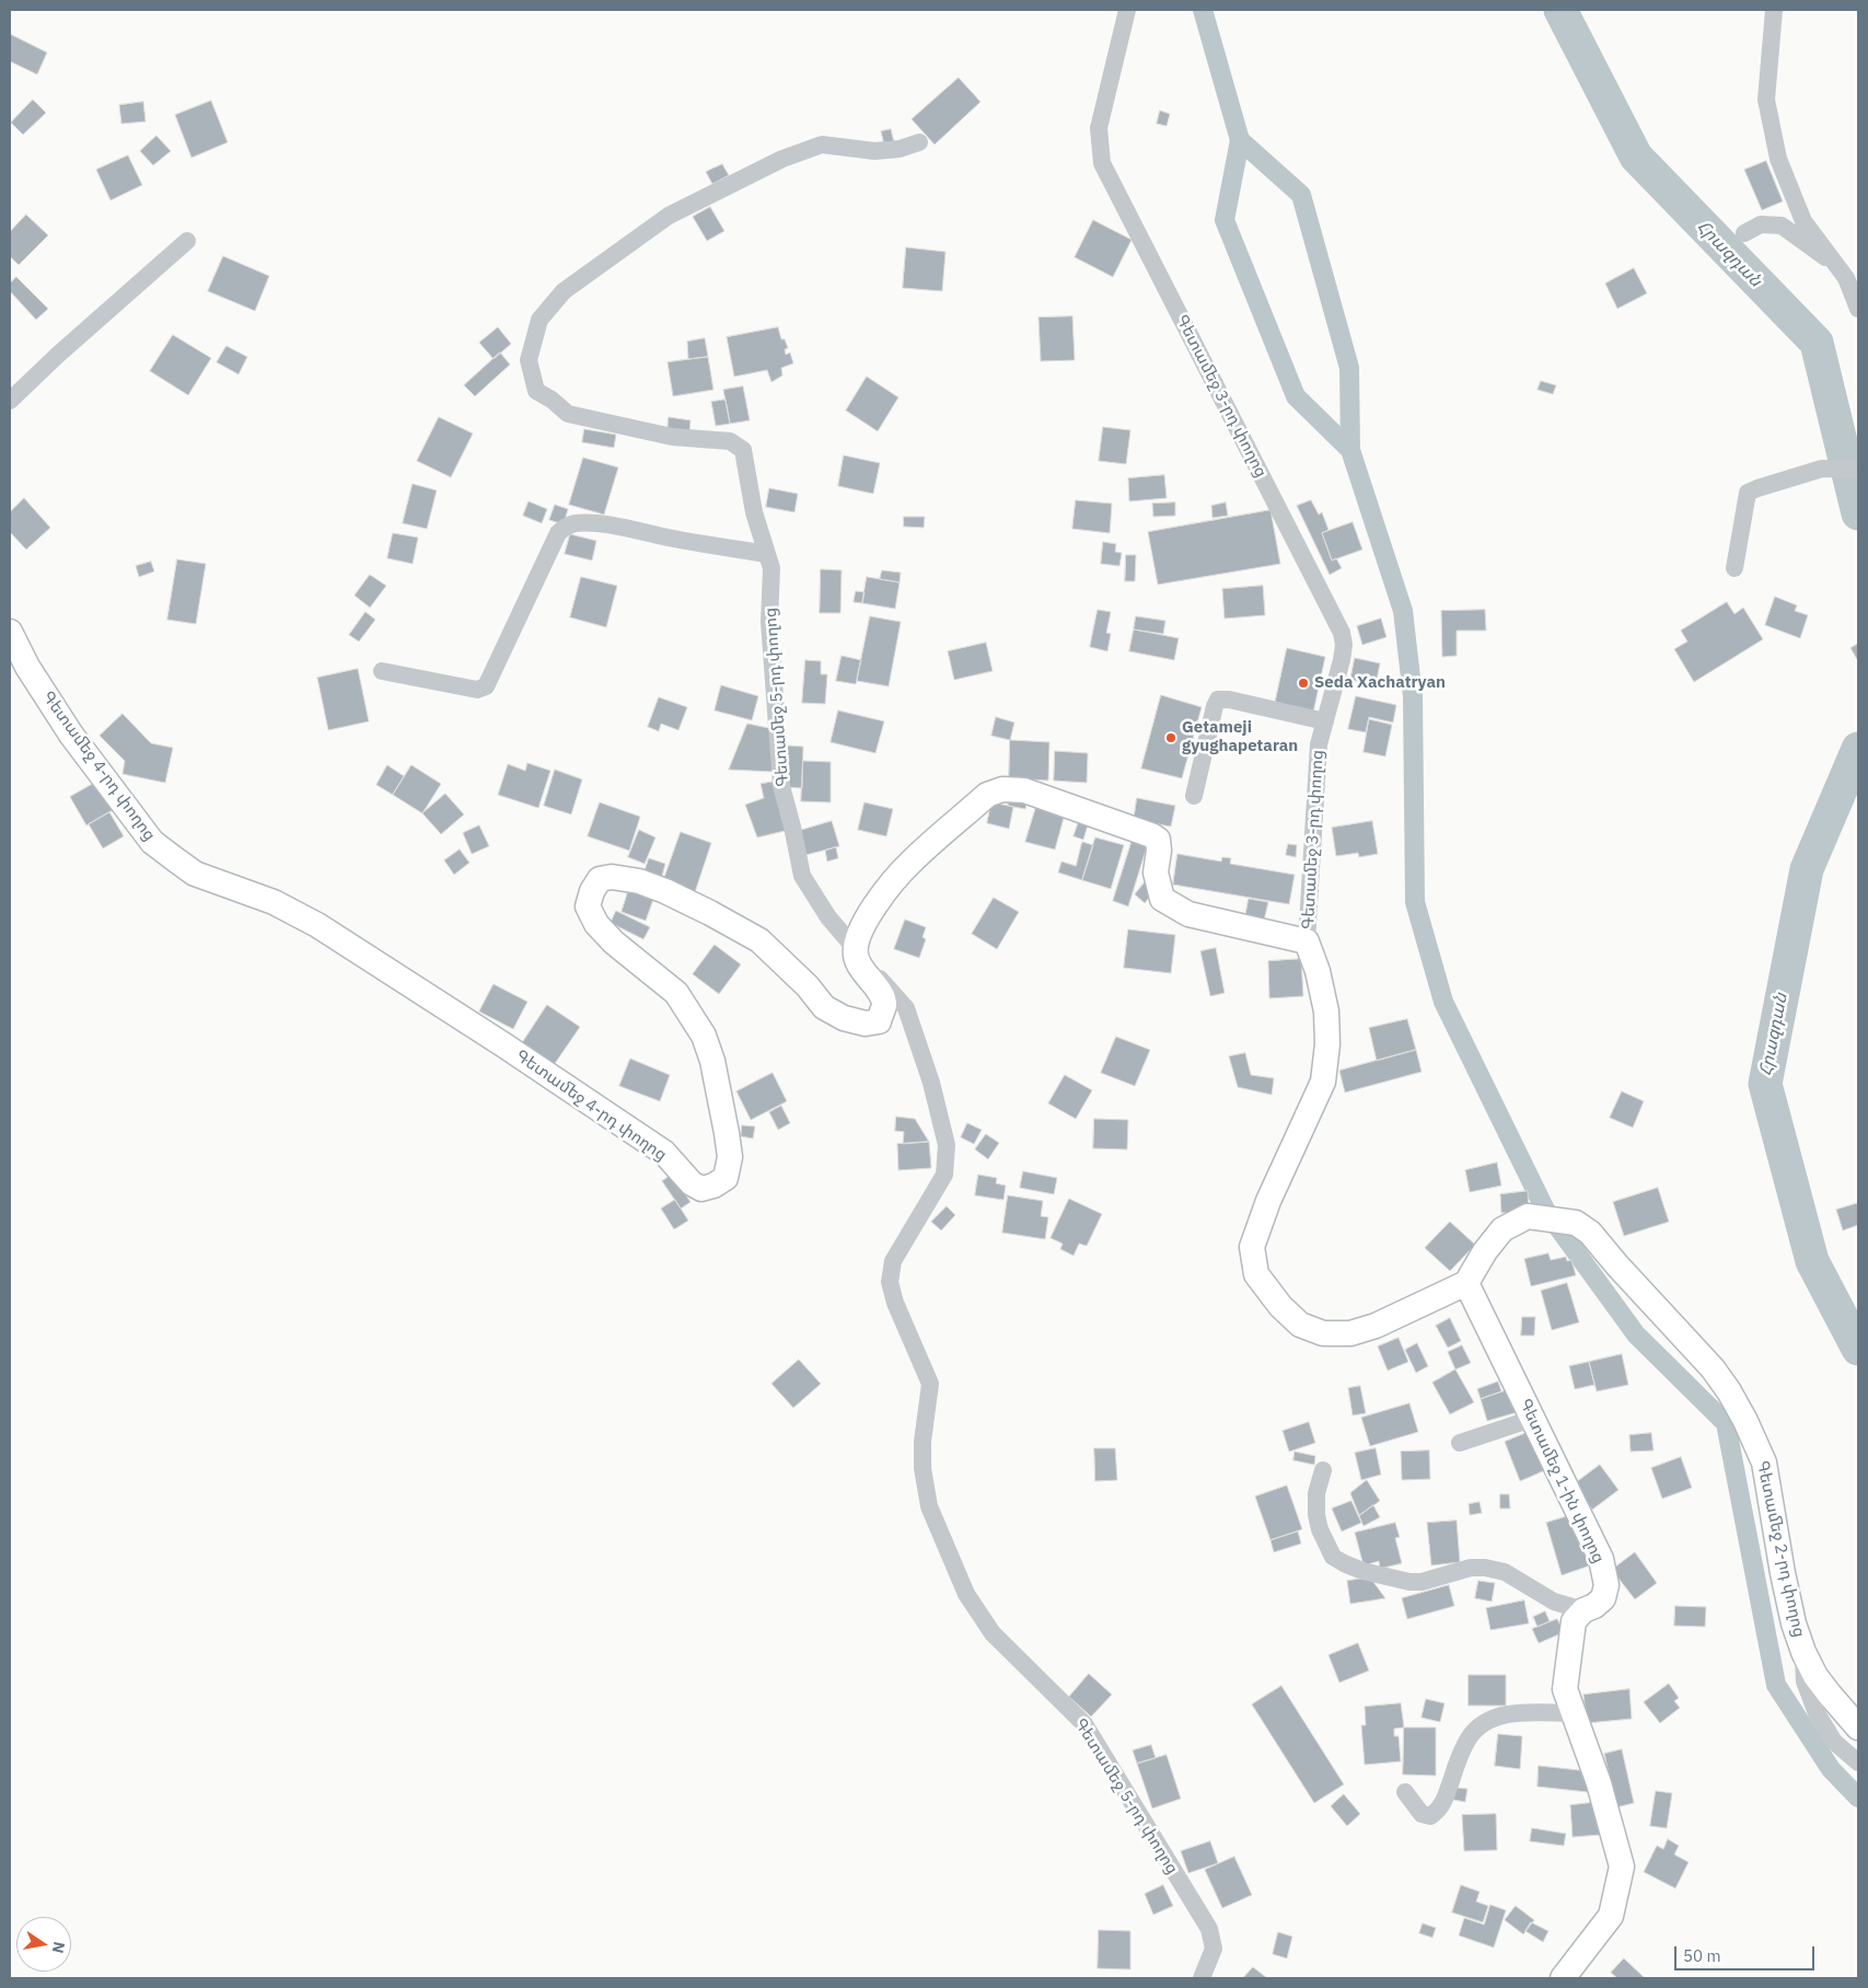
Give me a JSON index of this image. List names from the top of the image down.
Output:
{
  "streets": {
    "street": [
      "Գետամեջ 3-րդ փողոց",
      "Գետամեջ 5-րդ փողոց",
      "Գետամեջ 4-րդ փողոց",
      "Գետամեջ 1-ին փողոց",
      "Գետամեջ 2-րդ փողոց"
    ]
  },
  "crossings": [
    ["Գետամեջ 3-րդ փողոց", "Գետամեջ 1-ին փողոց"],
    ["Գետամեջ 3-րդ փողոց", "Գետամեջ 2-րդ փողոց"],
    ["Գետամեջ 5-րդ փողոց", "Գետամեջ 4-րդ փողոց"],
    ["Գետամեջ 1-ին փողոց", "Գետամեջ 2-րդ փողոց"]
  ],
  "water": ["Հրազդան"],
  "places": ["Seda Xachatryan", "Getameji gyughapetaran"],
  "scale_bar": "50 m",
  "north": "right"
}
